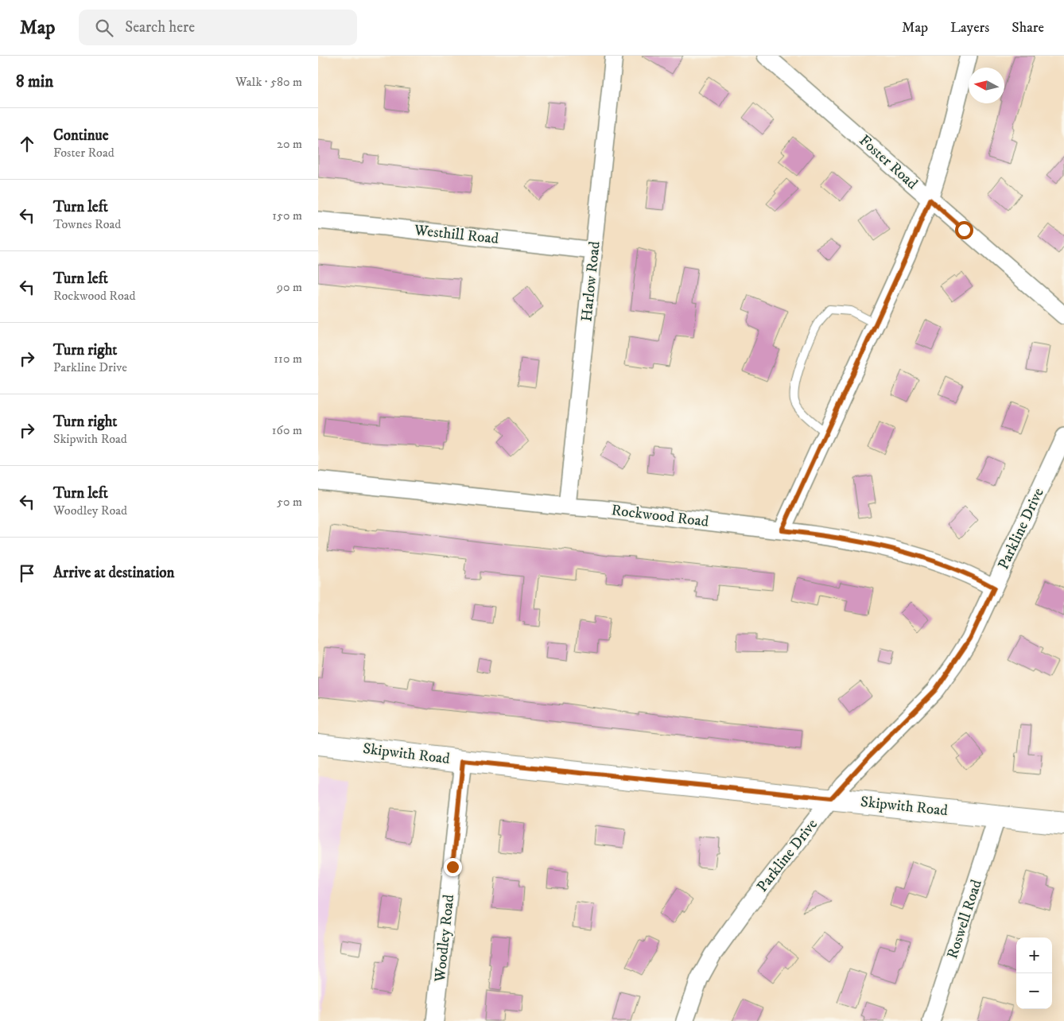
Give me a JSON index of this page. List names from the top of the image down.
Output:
{
  "streets": {
    "main road": ["Skipwith Road"],
    "street": [
      "Foster Road",
      "Westhill Road",
      "Harlow Road",
      "Rockwood Road",
      "Parkline Drive",
      "Roswell Road",
      "Woodley Road"
    ]
  },
  "crossings": [
    ["Westhill Road", "Harlow Road"],
    ["Harlow Road", "Rockwood Road"],
    ["Rockwood Road", "Parkline Drive"],
    ["Parkline Drive", "Skipwith Road"],
    ["Skipwith Road", "Roswell Road"],
    ["Skipwith Road", "Woodley Road"]
  ],
  "north": "left",
  "page": {
    "header": "Map",
    "search": "Search here",
    "nav": ["Map", "Layers", "Share"],
    "heading": ["8 min", "Walk · 580 m"],
    "list": [
      ["Continue", "Foster Road", "20 m"],
      ["Turn left", "Townes Road", "150 m"],
      ["Turn left", "Rockwood Road", "90 m"],
      ["Turn right", "Parkline Drive", "110 m"],
      ["Turn right", "Skipwith Road", "160 m"],
      ["Turn left", "Woodley Road", "50 m"],
      "Arrive at destination"
    ],
    "map_buttons": ["+", "−"]
  }
}
